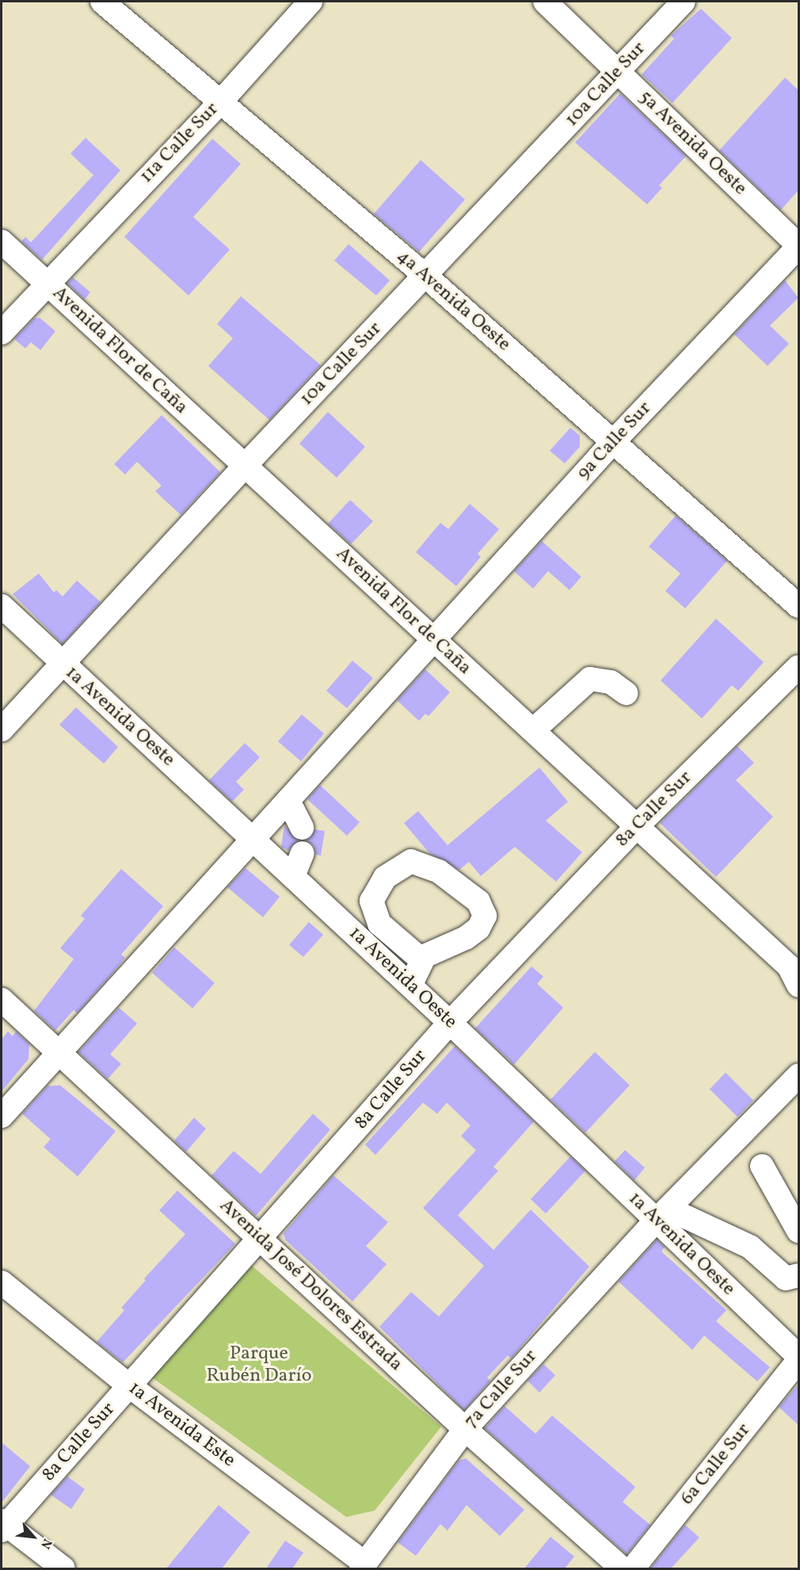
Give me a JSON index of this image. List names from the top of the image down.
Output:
{
  "streets": {
    "street": [
      "10a Calle Sur",
      "11a Calle Sur",
      "5a Avenida Oeste",
      "4a Avenida Oeste",
      "Avenida Flor de Caña",
      "9a Calle Sur",
      "1a Avenida Oeste",
      "8a Calle Sur",
      "Avenida José Dolores Estrada",
      "7a Calle Sur",
      "1a Avenida Este",
      "6a Calle Sur"
    ]
  },
  "crossings": [
    ["10a Calle Sur", "5a Avenida Oeste"],
    ["10a Calle Sur", "4a Avenida Oeste"],
    ["10a Calle Sur", "Avenida Flor de Caña"],
    ["10a Calle Sur", "1a Avenida Oeste"],
    ["11a Calle Sur", "4a Avenida Oeste"],
    ["11a Calle Sur", "Avenida Flor de Caña"],
    ["5a Avenida Oeste", "9a Calle Sur"],
    ["4a Avenida Oeste", "9a Calle Sur"],
    ["Avenida Flor de Caña", "9a Calle Sur"],
    ["Avenida Flor de Caña", "8a Calle Sur"],
    ["9a Calle Sur", "1a Avenida Oeste"],
    ["9a Calle Sur", "Avenida José Dolores Estrada"],
    ["1a Avenida Oeste", "8a Calle Sur"],
    ["1a Avenida Oeste", "7a Calle Sur"],
    ["8a Calle Sur", "Avenida José Dolores Estrada"],
    ["8a Calle Sur", "1a Avenida Este"],
    ["Avenida José Dolores Estrada", "7a Calle Sur"],
    ["7a Calle Sur", "1a Avenida Este"]
  ],
  "parks": ["Parque Rubén Darío"],
  "north": "bottom right"
}
